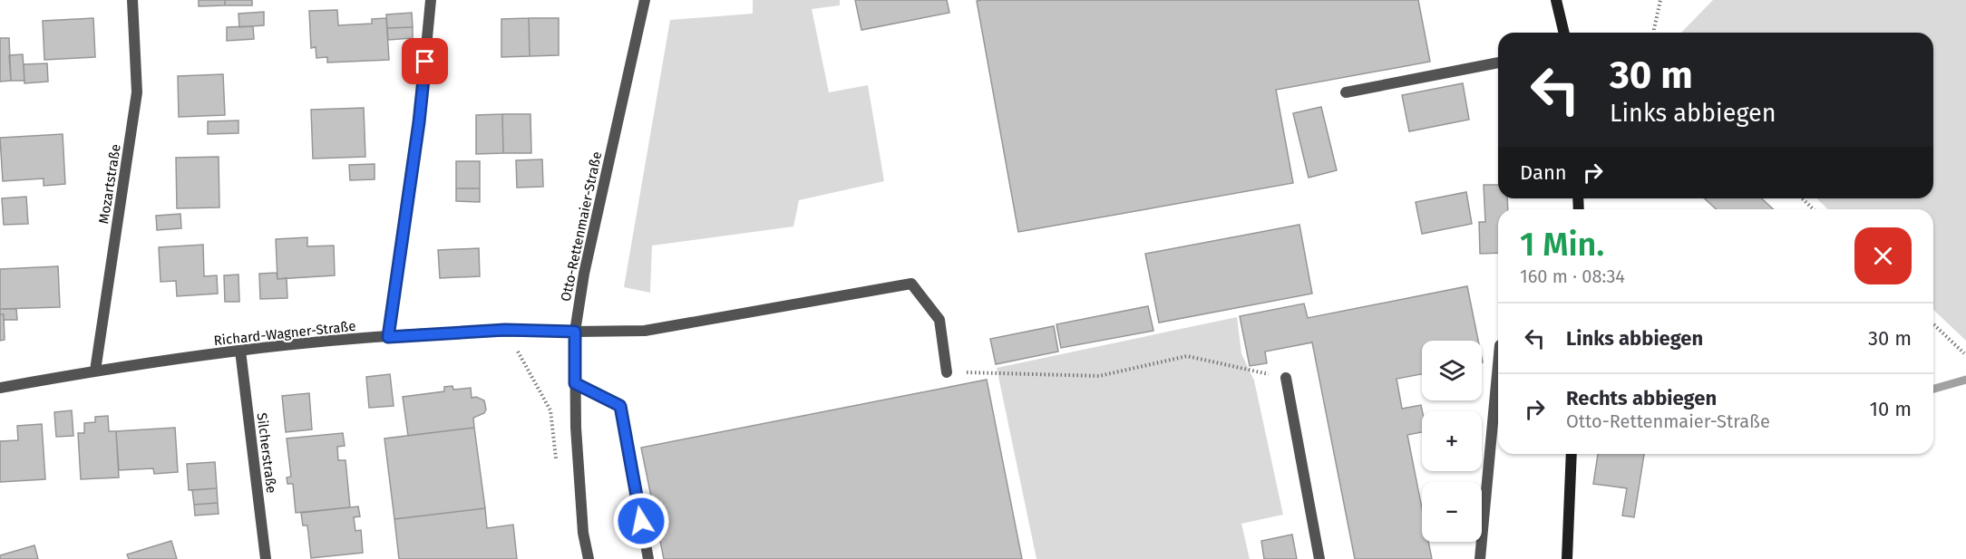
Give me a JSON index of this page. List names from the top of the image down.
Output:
{
  "streets": {
    "street": [
      "Mozartstraße",
      "Otto-Rettenmaier-Straße",
      "Richard-Wagner-Straße",
      "Silcherstraße"
    ]
  },
  "crossings": [
    ["Mozartstraße", "Richard-Wagner-Straße"],
    ["Otto-Rettenmaier-Straße", "Richard-Wagner-Straße"],
    ["Richard-Wagner-Straße", "Silcherstraße"]
  ],
  "page": {
    "turn": ["30 m", "Links abbiegen"],
    "then": "Dann",
    "heading": ["1 Min.", "160 m · 08:34"],
    "list": [
      {
        "name": "Links abbiegen",
        "value": "30 m"
      },
      {
        "name": "Rechts abbiegen",
        "note": "Otto-Rettenmaier-Straße",
        "value": "10 m"
      }
    ],
    "map_buttons": ["+", "−"]
  }
}
